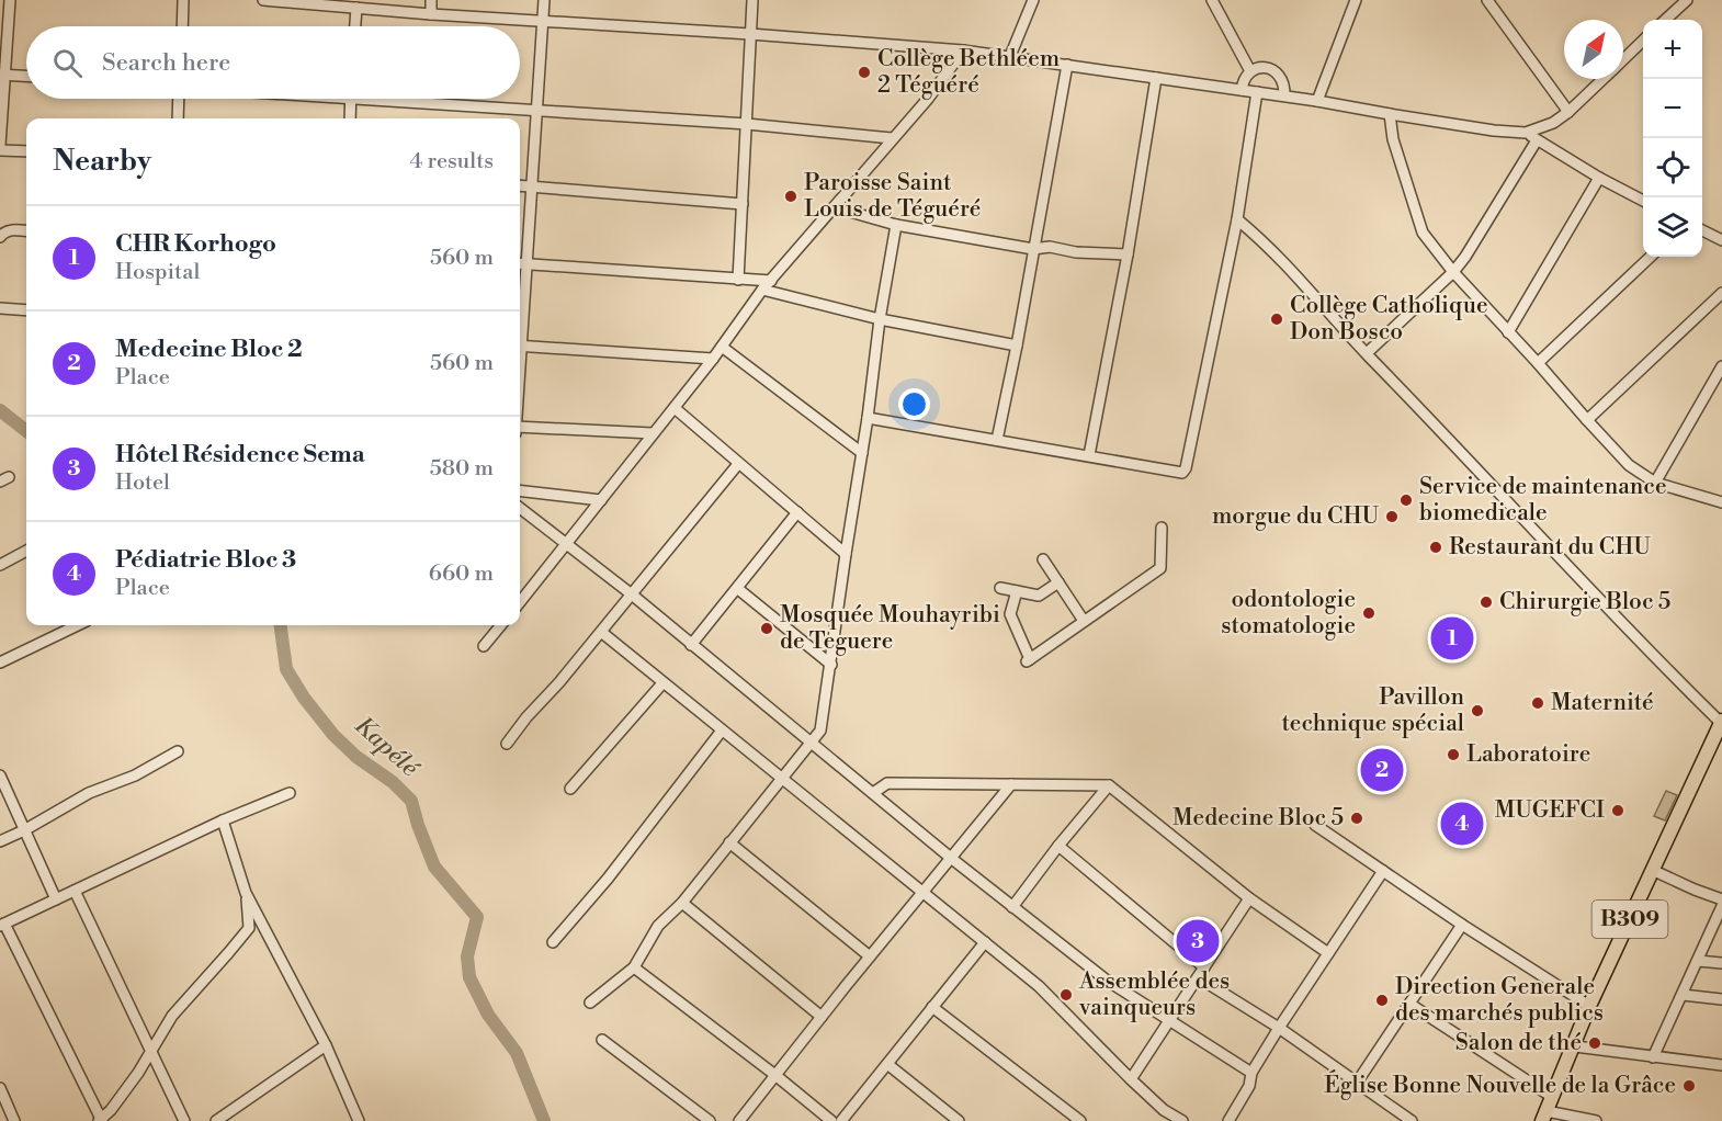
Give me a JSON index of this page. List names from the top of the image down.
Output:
{
  "streets": {
    "main road": ["B309"]
  },
  "water": ["Kapélé"],
  "places": [
    "Collège Bethléem 2 Téguéré",
    "Paroisse Saint Louis de Téguéré",
    "Collège Catholique Don Bosco",
    "Service de maintenance biomedicale",
    "morgue du CHU",
    "Restaurant du CHU",
    "Chirurgie Bloc 5",
    "odontologie stomatologie",
    "Mosquée Mouhayribi de Teguere",
    "Maternité",
    "Pavillon technique spécial",
    "Laboratoire",
    "MUGEFCI",
    "Medecine Bloc 5",
    "Assemblée des vainqueurs",
    "Direction Generale des marchés publics",
    "Salon de thé",
    "Église Bonne Nouvelle de la Grâce"
  ],
  "north": "top right",
  "page": {
    "map_buttons": ["+", "−"],
    "search": "Search here",
    "heading": ["Nearby", "4 results"],
    "list": [
      {
        "mark": "1",
        "name": "CHR Korhogo",
        "note": "Hospital",
        "value": "560 m"
      },
      {
        "mark": "2",
        "name": "Medecine Bloc 2",
        "note": "Place",
        "value": "560 m"
      },
      {
        "mark": "3",
        "name": "Hôtel Résidence Sema",
        "note": "Hotel",
        "value": "580 m"
      },
      {
        "mark": "4",
        "name": "Pédiatrie Bloc 3",
        "note": "Place",
        "value": "660 m"
      }
    ],
    "pins": [
      "1",
      "2",
      "4",
      "3"
    ]
  }
}
